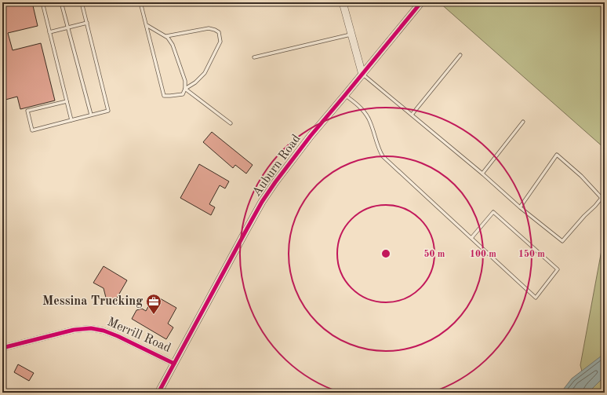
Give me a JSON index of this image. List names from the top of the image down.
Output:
{
  "streets": {
    "street": ["Auburn Road", "Merrill Road"]
  },
  "crossings": [
    ["Auburn Road", "Merrill Road"]
  ],
  "places": {
    "office": ["Messina Trucking"]
  },
  "rings": ["50 m", "100 m", "150 m"]
}
